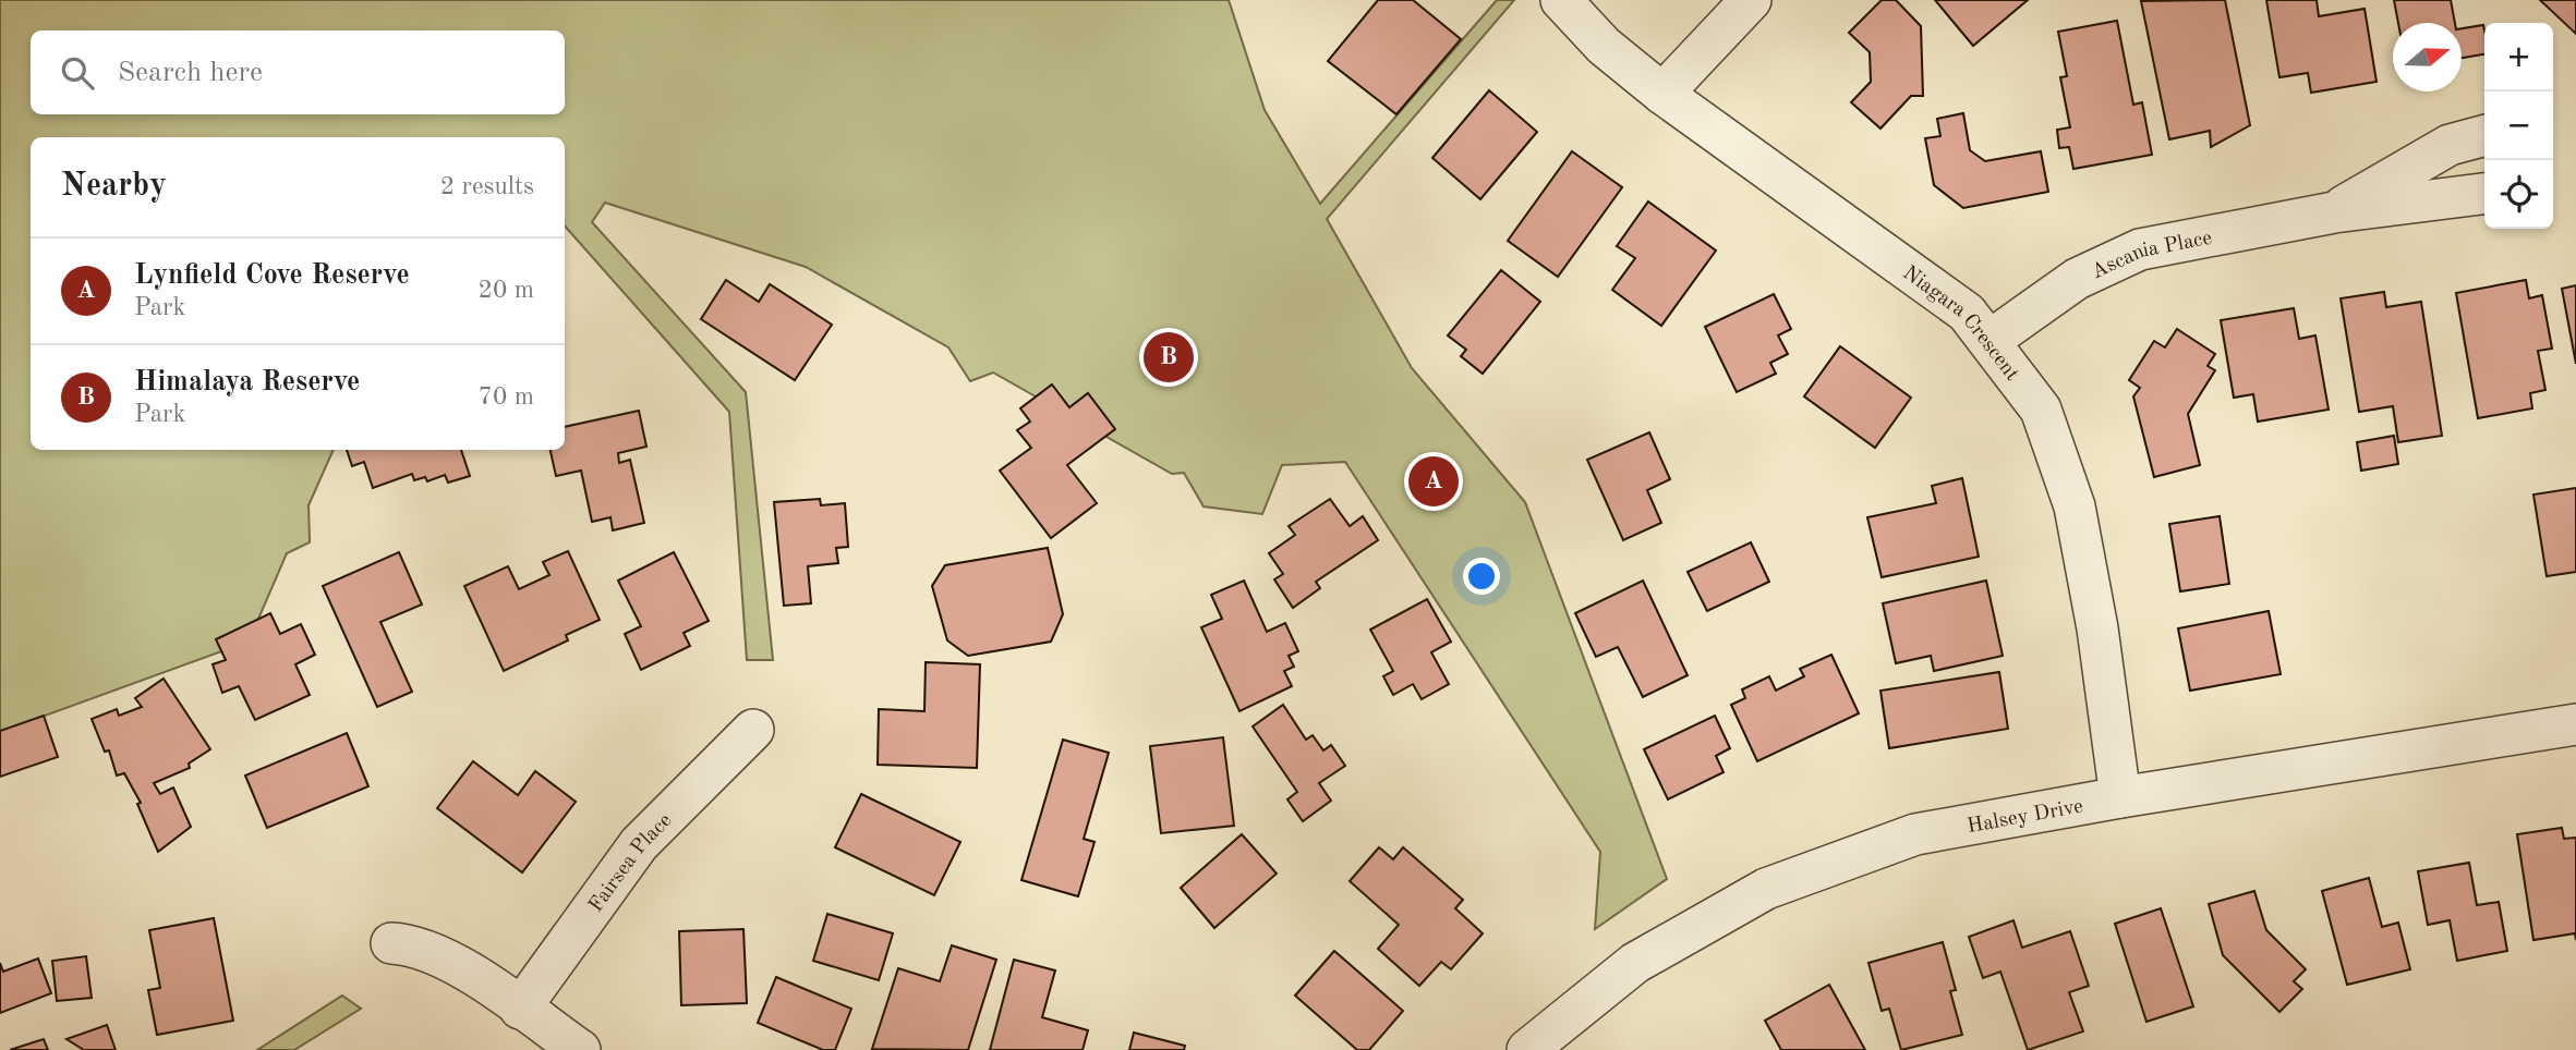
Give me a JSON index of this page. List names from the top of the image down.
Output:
{
  "streets": {
    "street": [
      "Ascania Place",
      "Niagara Crescent",
      "Halsey Drive",
      "Fairsea Place"
    ]
  },
  "crossings": [
    ["Ascania Place", "Niagara Crescent"],
    ["Niagara Crescent", "Halsey Drive"]
  ],
  "north": "right",
  "page": {
    "map_buttons": ["+", "−"],
    "search": "Search here",
    "heading": ["Nearby", "2 results"],
    "list": [
      {
        "mark": "A",
        "name": "Lynfield Cove Reserve",
        "note": "Park",
        "value": "20 m"
      },
      {
        "mark": "B",
        "name": "Himalaya Reserve",
        "note": "Park",
        "value": "70 m"
      }
    ],
    "pins": ["B", "A"]
  }
}
